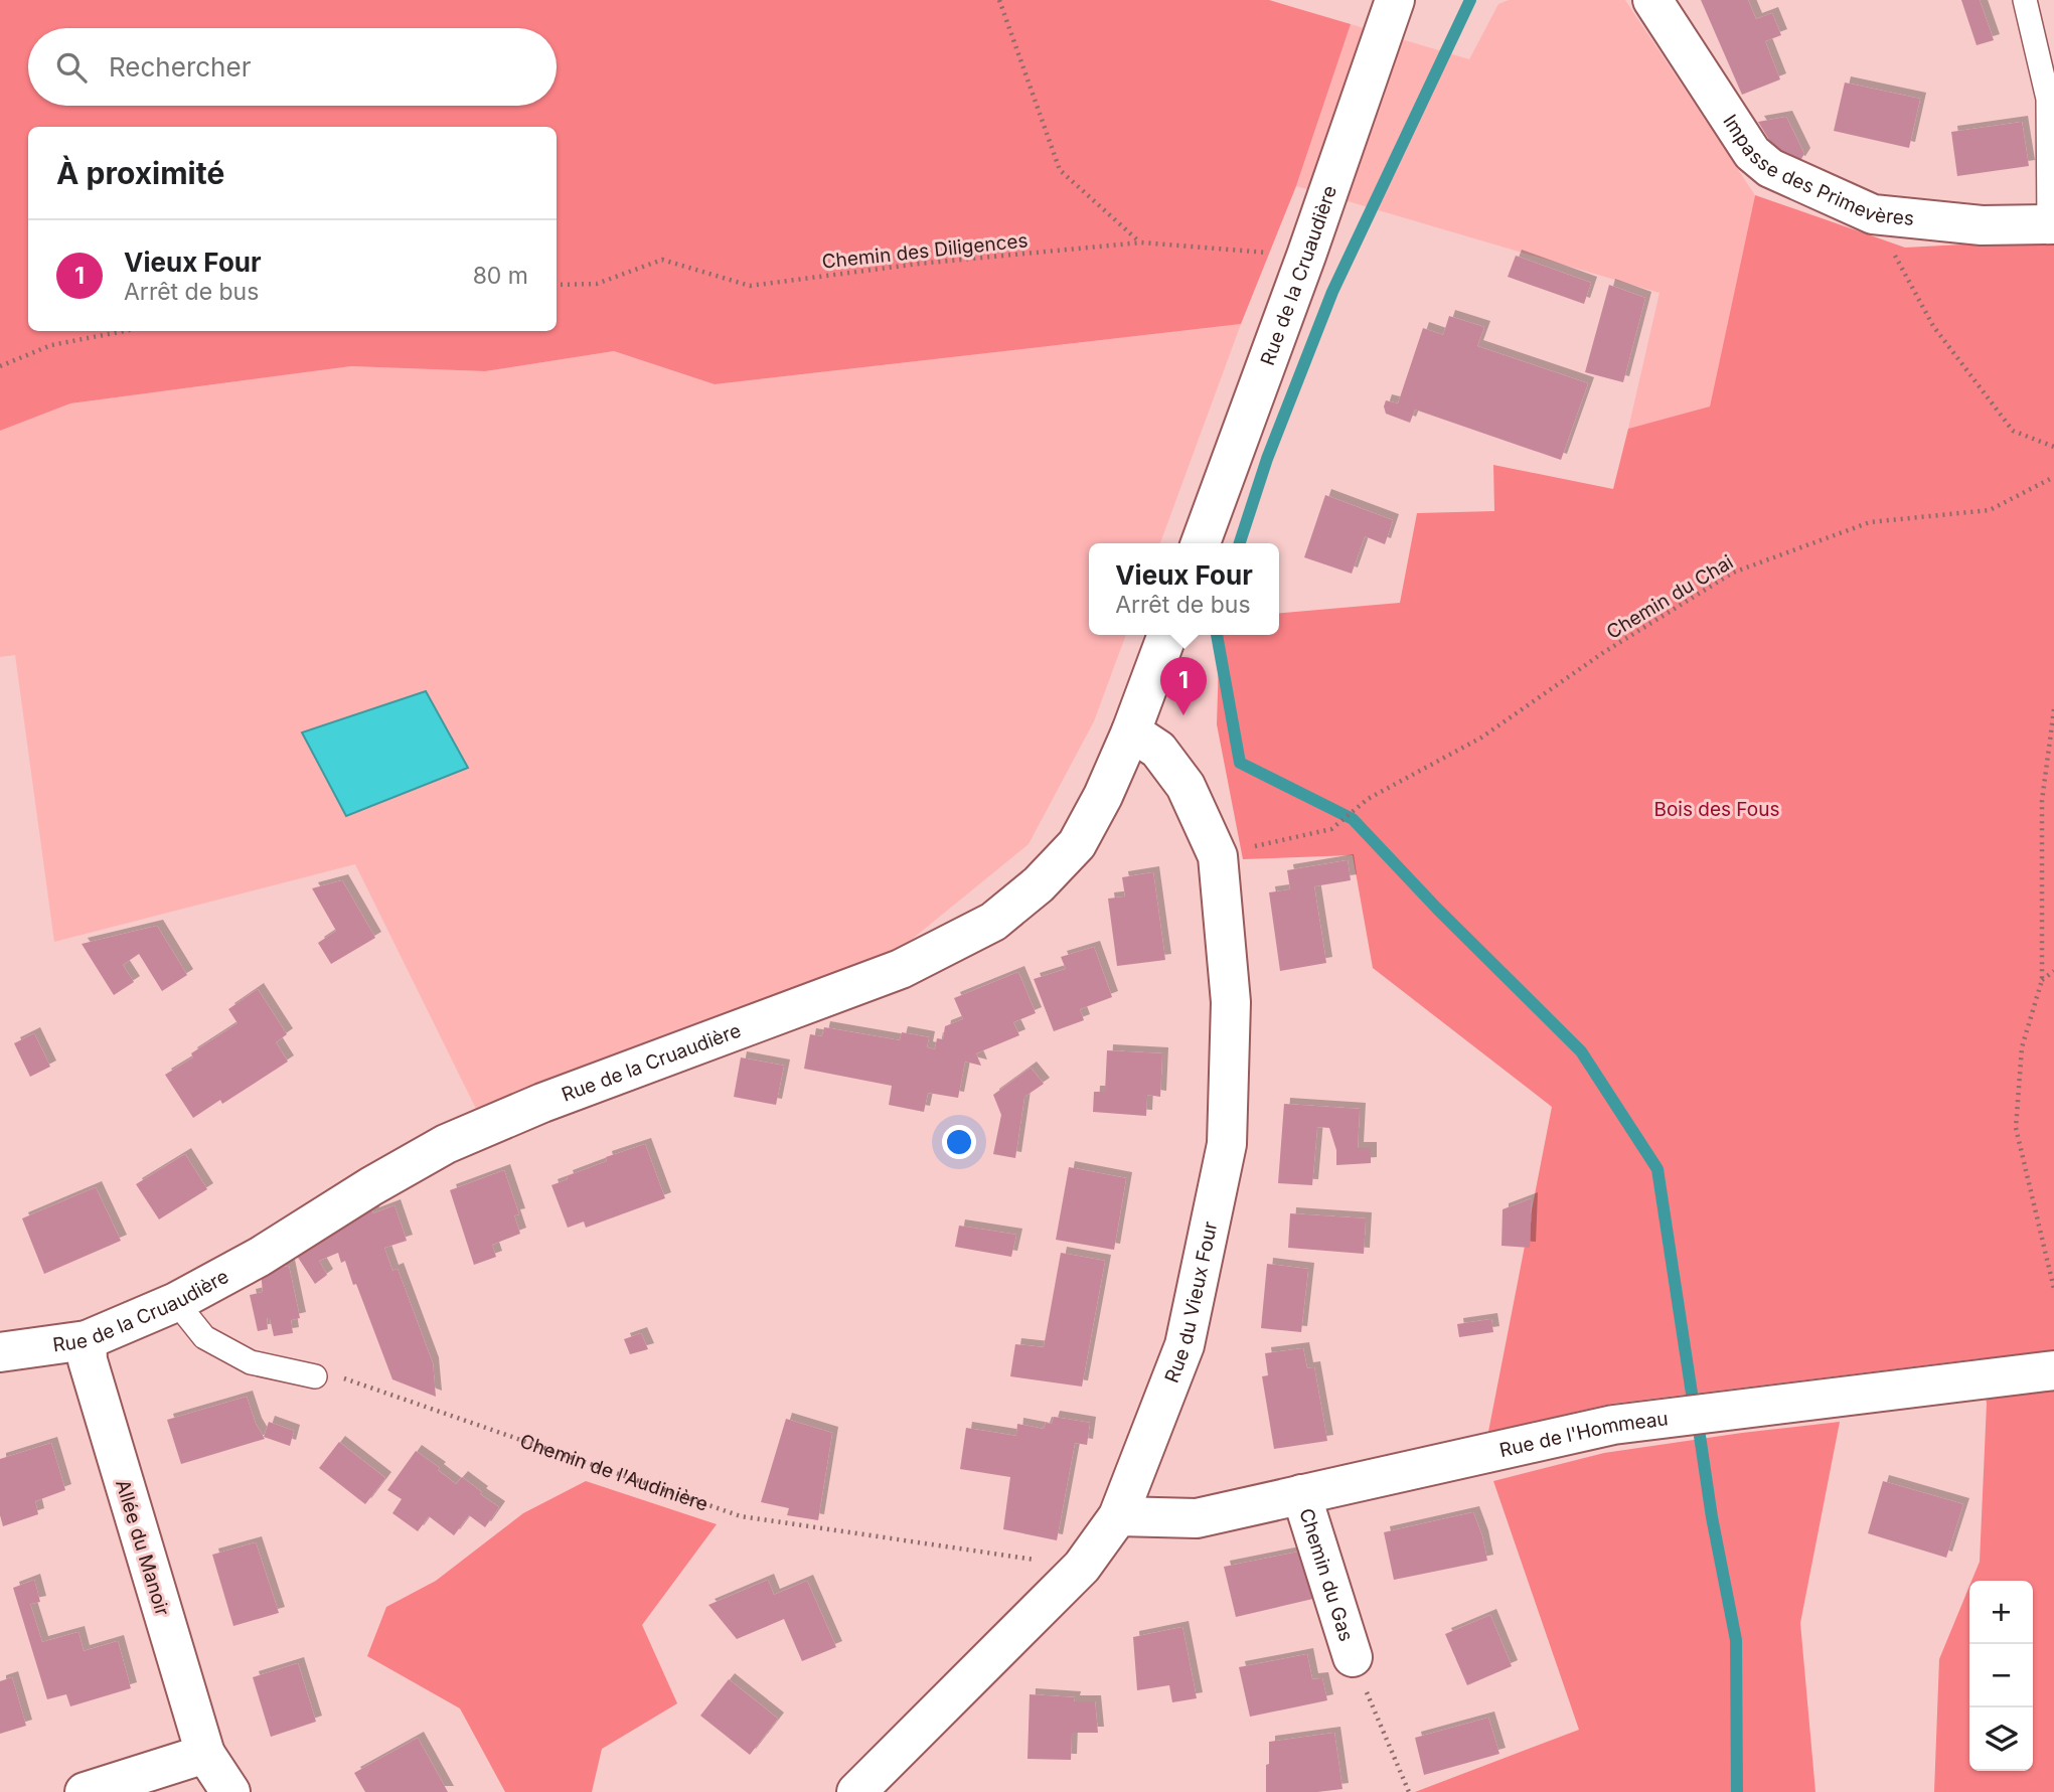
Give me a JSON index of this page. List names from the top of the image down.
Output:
{
  "streets": {
    "street": [
      "Impasse des Primevères",
      "Rue de la Cruaudière",
      "Rue du Vieux Four",
      "Rue de l'Hommeau",
      "Allée du Manoir",
      "Chemin du Gas"
    ],
    "path": ["Chemin des Diligences", "Chemin du Chai", "Chemin de l'Audinière"]
  },
  "crossings": [
    ["Chemin des Diligences", "Rue de la Cruaudière"],
    ["Rue de la Cruaudière", "Rue du Vieux Four"],
    ["Rue de la Cruaudière", "Allée du Manoir"],
    ["Chemin du Chai", "Rue du Vieux Four"],
    ["Rue du Vieux Four", "Rue de l'Hommeau"],
    ["Rue du Vieux Four", "Chemin de l'Audinière"],
    ["Rue de l'Hommeau", "Chemin du Gas"]
  ],
  "parks": ["Bois des Fous"],
  "page": {
    "search": "Rechercher",
    "heading": "À proximité",
    "list": [
      {
        "mark": "1",
        "name": "Vieux Four",
        "note": "Arrêt de bus",
        "value": "80 m"
      }
    ],
    "popup": ["Vieux Four", "Arrêt de bus"],
    "pins": "1",
    "map_buttons": ["+", "−"]
  }
}
